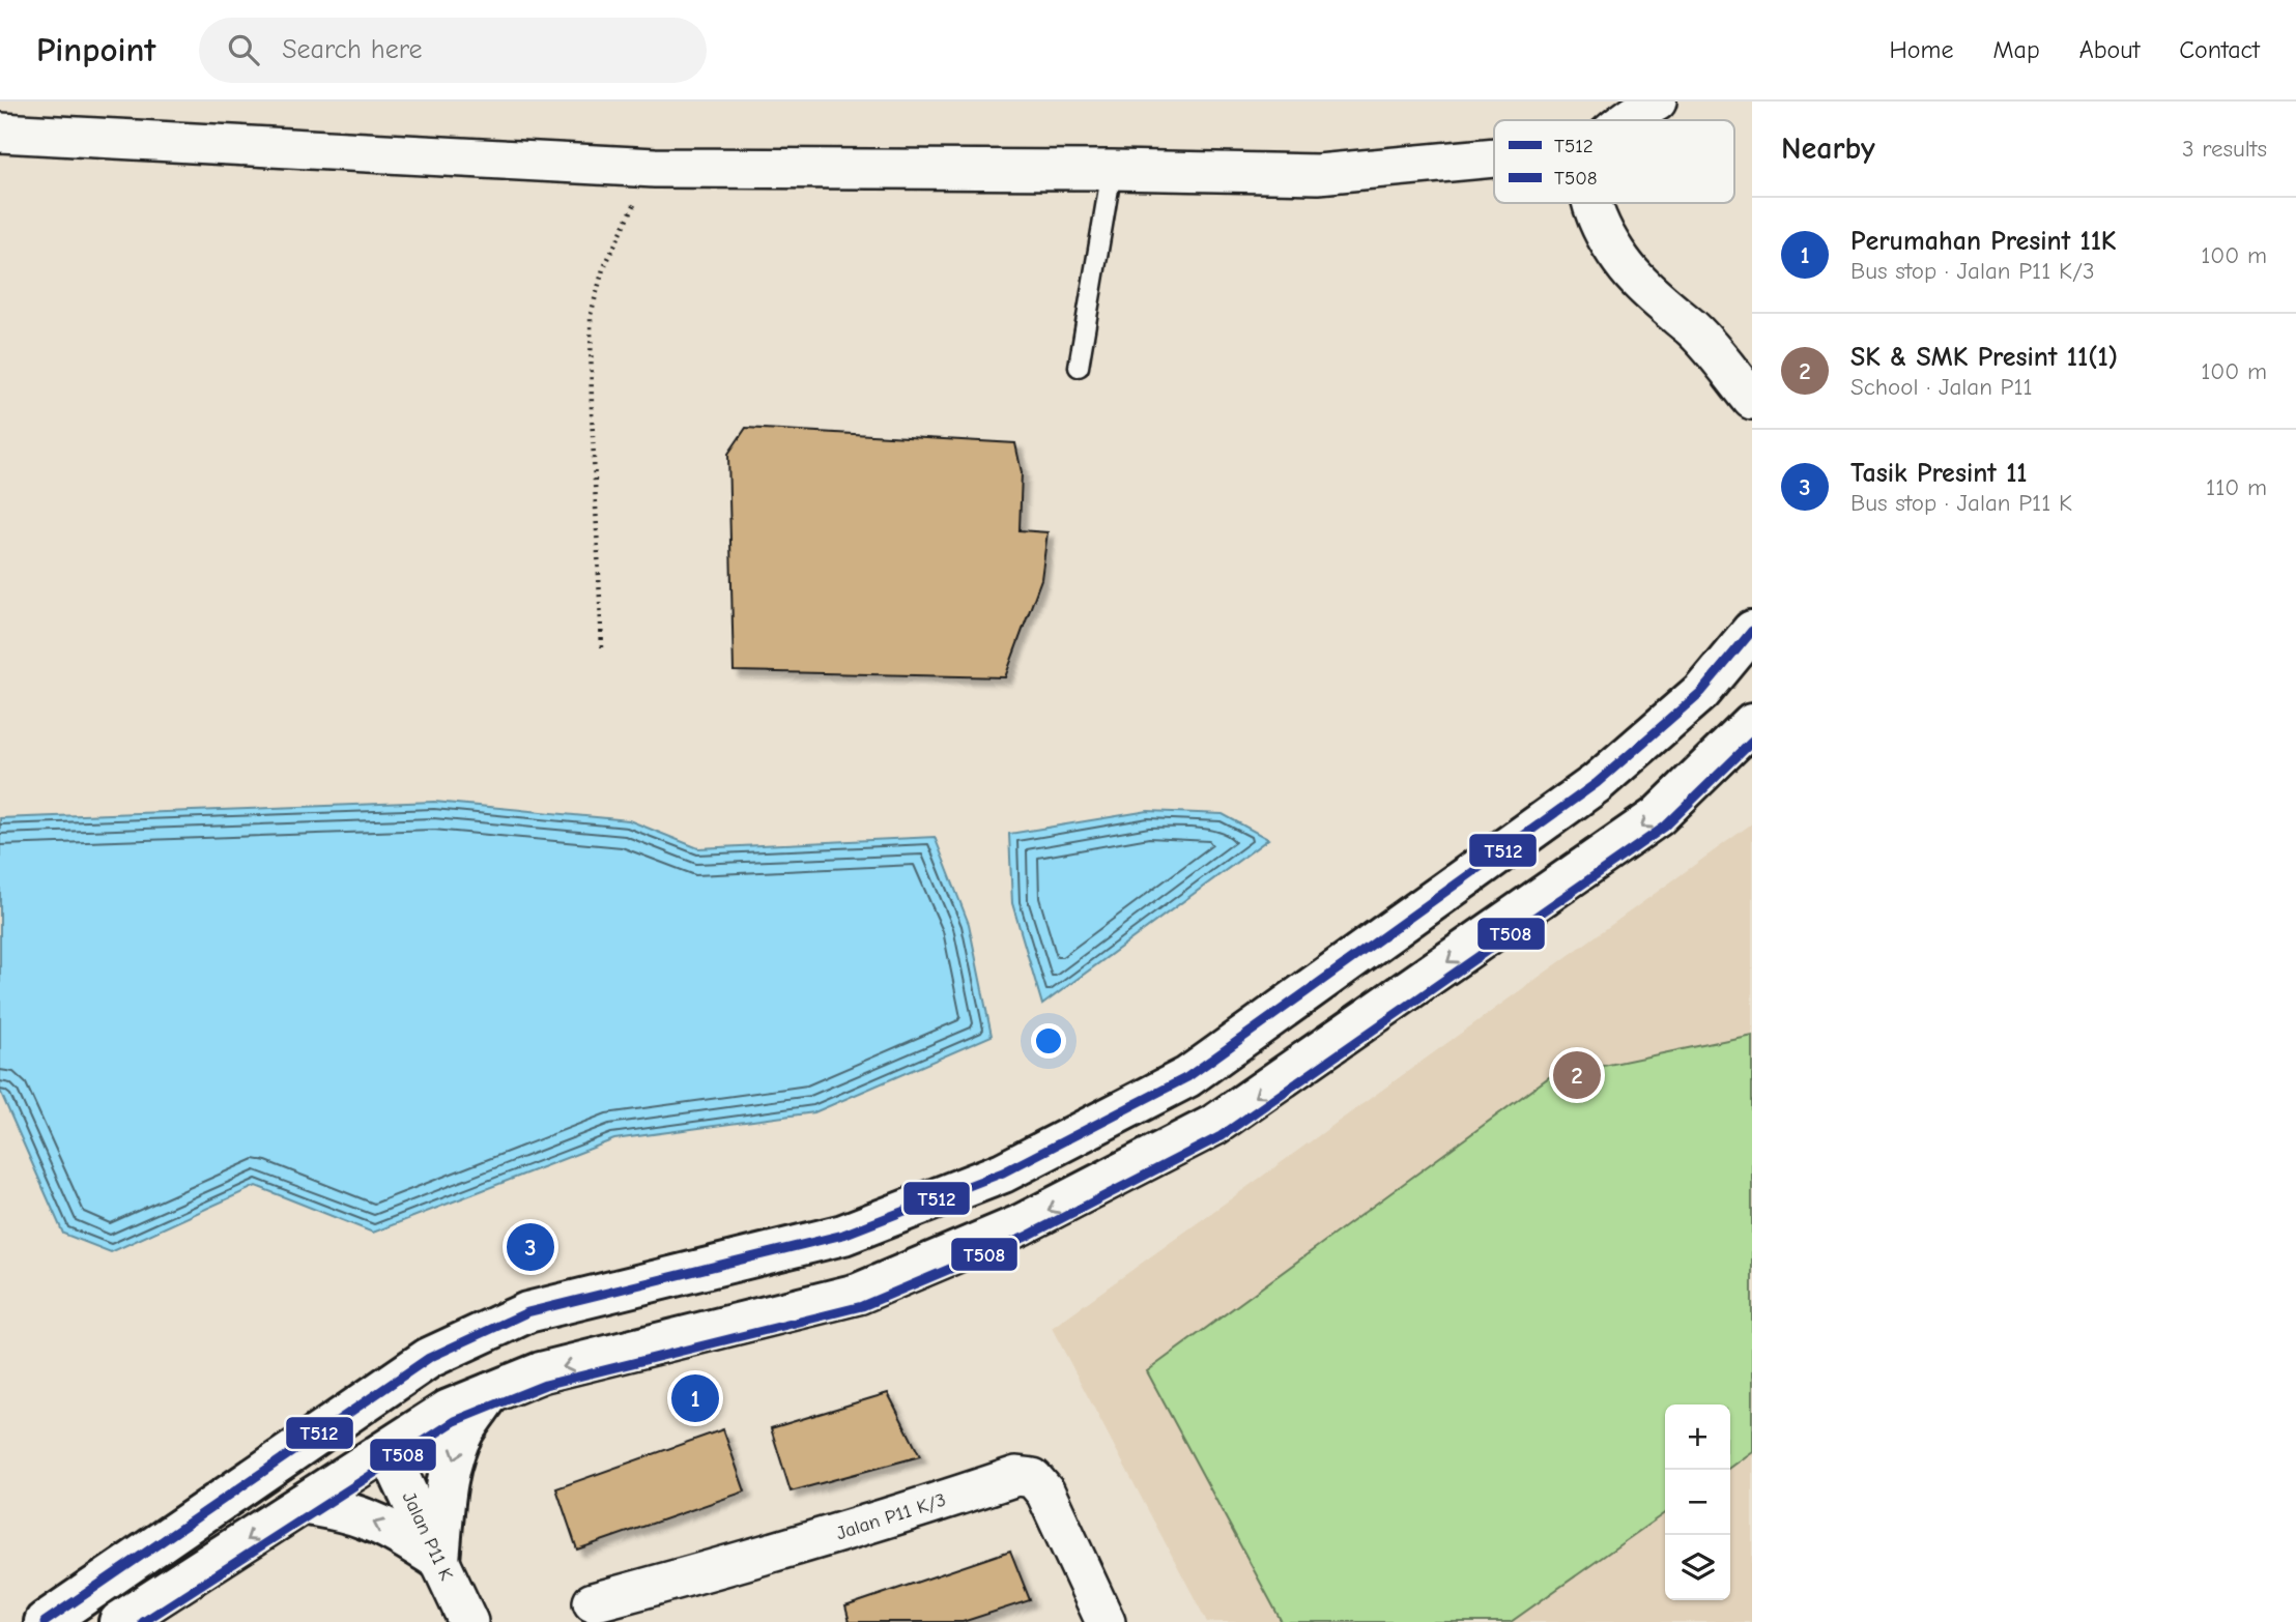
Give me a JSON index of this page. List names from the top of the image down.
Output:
{
  "streets": {
    "street": ["Jalan P11 K/3", "Jalan P11 K"]
  },
  "lines": ["transit line T512", "transit line T508"],
  "legend": ["T512", "T508"],
  "page": {
    "header": "Pinpoint",
    "search": "Search here",
    "nav": [
      "Home",
      "Map",
      "About",
      "Contact"
    ],
    "heading": ["Nearby", "3 results"],
    "list": [
      {
        "mark": "1",
        "name": "Perumahan Presint 11K",
        "note": "Bus stop · Jalan P11 K/3",
        "value": "100 m"
      },
      {
        "mark": "2",
        "name": "SK & SMK Presint 11(1)",
        "note": "School · Jalan P11",
        "value": "100 m"
      },
      {
        "mark": "3",
        "name": "Tasik Presint 11",
        "note": "Bus stop · Jalan P11 K",
        "value": "110 m"
      }
    ],
    "pins": ["2", "3", "1"],
    "map_buttons": ["+", "−"]
  }
}
